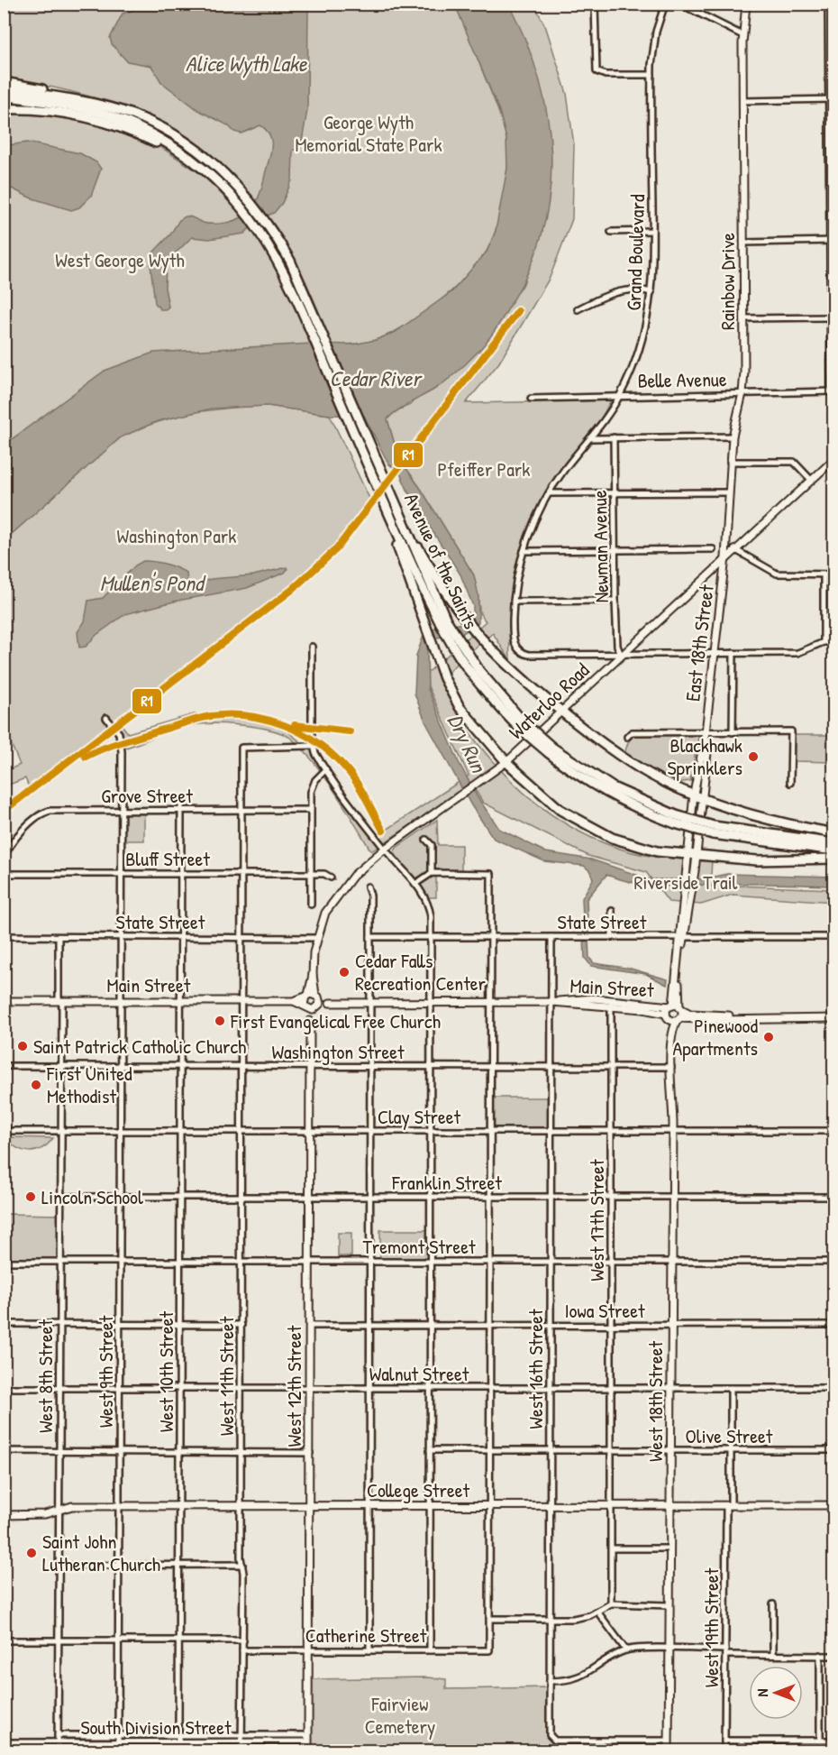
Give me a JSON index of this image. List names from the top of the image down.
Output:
{
  "streets": {
    "highway": ["Avenue of the Saints"],
    "main road": [
      "Rainbow Drive",
      "East 18th Street",
      "Waterloo Road",
      "Main Street",
      "West 12th Street",
      "West 18th Street",
      "College Street"
    ],
    "street": [
      "Grand Boulevard",
      "Belle Avenue",
      "Newman Avenue",
      "Grove Street",
      "Bluff Street",
      "State Street",
      "Washington Street",
      "Clay Street",
      "Franklin Street",
      "West 17th Street",
      "Tremont Street",
      "Iowa Street",
      "West 16th Street",
      "West 9th Street",
      "West 10th Street",
      "Walnut Street",
      "West 8th Street",
      "West 11th Street",
      "Olive Street",
      "West 19th Street",
      "Catherine Street",
      "South Division Street"
    ]
  },
  "crossings": [
    ["Grand Boulevard", "Belle Avenue"],
    ["Grand Boulevard", "Newman Avenue"],
    ["Grand Boulevard", "Waterloo Road"],
    ["Rainbow Drive", "Belle Avenue"],
    ["Rainbow Drive", "East 18th Street"],
    ["Rainbow Drive", "Waterloo Road"],
    ["Newman Avenue", "Waterloo Road"],
    ["East 18th Street", "Waterloo Road"],
    ["East 18th Street", "State Street"],
    ["East 18th Street", "Main Street"],
    ["East 18th Street", "West 18th Street"],
    ["Waterloo Road", "State Street"],
    ["Waterloo Road", "Main Street"],
    ["Waterloo Road", "West 12th Street"],
    ["Grove Street", "West 9th Street"],
    ["Grove Street", "West 10th Street"],
    ["Grove Street", "West 11th Street"],
    ["Bluff Street", "West 9th Street"],
    ["Bluff Street", "West 10th Street"],
    ["Bluff Street", "West 11th Street"],
    ["State Street", "West 16th Street"],
    ["State Street", "West 9th Street"],
    ["State Street", "West 10th Street"],
    ["State Street", "West 8th Street"],
    ["State Street", "West 11th Street"],
    ["Main Street", "West 17th Street"],
    ["Main Street", "West 16th Street"],
    ["Main Street", "West 9th Street"],
    ["Main Street", "West 10th Street"],
    ["Main Street", "West 8th Street"],
    ["Main Street", "West 11th Street"],
    ["Main Street", "West 12th Street"],
    ["Main Street", "West 18th Street"],
    ["Washington Street", "West 17th Street"],
    ["Washington Street", "West 16th Street"],
    ["Washington Street", "West 9th Street"],
    ["Washington Street", "West 10th Street"],
    ["Washington Street", "West 8th Street"],
    ["Washington Street", "West 11th Street"],
    ["Washington Street", "West 12th Street"],
    ["Washington Street", "West 18th Street"],
    ["Clay Street", "West 17th Street"],
    ["Clay Street", "West 16th Street"],
    ["Clay Street", "West 9th Street"],
    ["Clay Street", "West 10th Street"],
    ["Clay Street", "West 8th Street"],
    ["Clay Street", "West 11th Street"],
    ["Clay Street", "West 12th Street"],
    ["Clay Street", "West 18th Street"],
    ["Franklin Street", "West 17th Street"],
    ["Franklin Street", "West 16th Street"],
    ["Franklin Street", "West 9th Street"],
    ["Franklin Street", "West 10th Street"],
    ["Franklin Street", "West 8th Street"],
    ["Franklin Street", "West 11th Street"],
    ["Franklin Street", "West 12th Street"],
    ["Franklin Street", "West 18th Street"],
    ["West 17th Street", "Tremont Street"],
    ["West 17th Street", "Iowa Street"],
    ["West 17th Street", "Walnut Street"],
    ["West 17th Street", "Olive Street"],
    ["West 17th Street", "College Street"],
    ["Tremont Street", "West 16th Street"],
    ["Tremont Street", "West 9th Street"],
    ["Tremont Street", "West 10th Street"],
    ["Tremont Street", "West 8th Street"],
    ["Tremont Street", "West 11th Street"],
    ["Tremont Street", "West 12th Street"],
    ["Tremont Street", "West 18th Street"],
    ["Iowa Street", "West 16th Street"],
    ["Iowa Street", "West 12th Street"],
    ["Iowa Street", "West 18th Street"],
    ["West 16th Street", "Walnut Street"],
    ["West 16th Street", "West 18th Street"],
    ["West 16th Street", "Olive Street"],
    ["West 16th Street", "College Street"],
    ["West 9th Street", "Walnut Street"],
    ["West 9th Street", "College Street"],
    ["West 9th Street", "South Division Street"],
    ["West 10th Street", "Walnut Street"],
    ["West 10th Street", "College Street"],
    ["West 10th Street", "South Division Street"],
    ["Walnut Street", "West 8th Street"],
    ["Walnut Street", "West 11th Street"],
    ["Walnut Street", "West 12th Street"],
    ["Walnut Street", "West 18th Street"],
    ["Walnut Street", "West 19th Street"],
    ["West 8th Street", "College Street"],
    ["West 8th Street", "South Division Street"],
    ["West 11th Street", "College Street"],
    ["West 11th Street", "Catherine Street"],
    ["West 11th Street", "South Division Street"],
    ["West 12th Street", "College Street"],
    ["West 12th Street", "Catherine Street"],
    ["West 12th Street", "South Division Street"],
    ["West 18th Street", "Olive Street"],
    ["West 18th Street", "College Street"],
    ["Olive Street", "West 19th Street"],
    ["College Street", "West 19th Street"]
  ],
  "water": [
    "Alice Wyth Lake",
    "Cedar River",
    "Mullen's Pond",
    "Dry Run"
  ],
  "parks": [
    "George Wyth Memorial State Park",
    "West George Wyth",
    "Pfeiffer Park",
    "Washington Park",
    "Riverside Trail",
    "Fairview Cemetery"
  ],
  "places": [
    "Blackhawk Sprinklers",
    "Cedar Falls Recreation Center",
    "First Evangelical Free Church",
    "Pinewood Apartments",
    "Saint Patrick Catholic Church",
    "First United Methodist",
    "Lincoln School",
    "Saint John Lutheran Church"
  ],
  "lines": ["transit line R1"],
  "north": "left"
}
